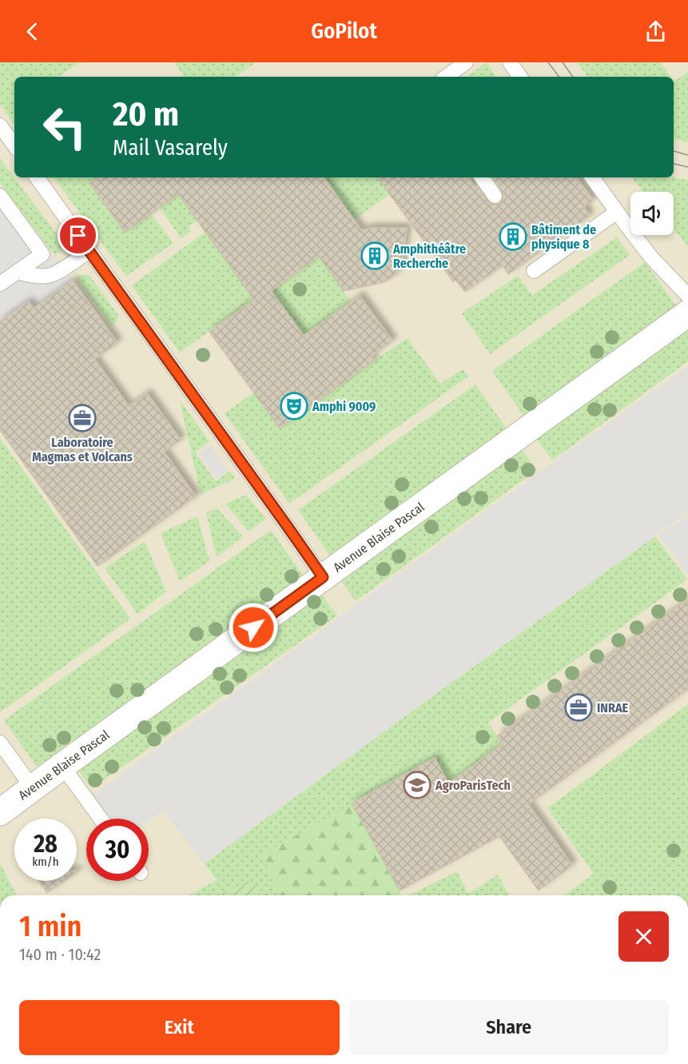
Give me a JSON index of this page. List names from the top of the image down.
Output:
{
  "streets": {
    "street": ["Avenue Blaise Pascal"]
  },
  "places": {
    "building": ["Bâtiment de physique 8", "Amphithéâtre Recherche"],
    "theatre": ["Amphi 9009"],
    "office": ["Laboratoire Magmas et Volcans", "INRAE"],
    "school or university": ["AgroParisTech"]
  },
  "page": {
    "header": "GoPilot",
    "turn": ["20 m", "Mail Vasarely"],
    "speed": "28 km/h",
    "limit": "30",
    "heading": ["1 min", "140 m · 10:42"],
    "buttons": ["Exit", "Share"]
  }
}
